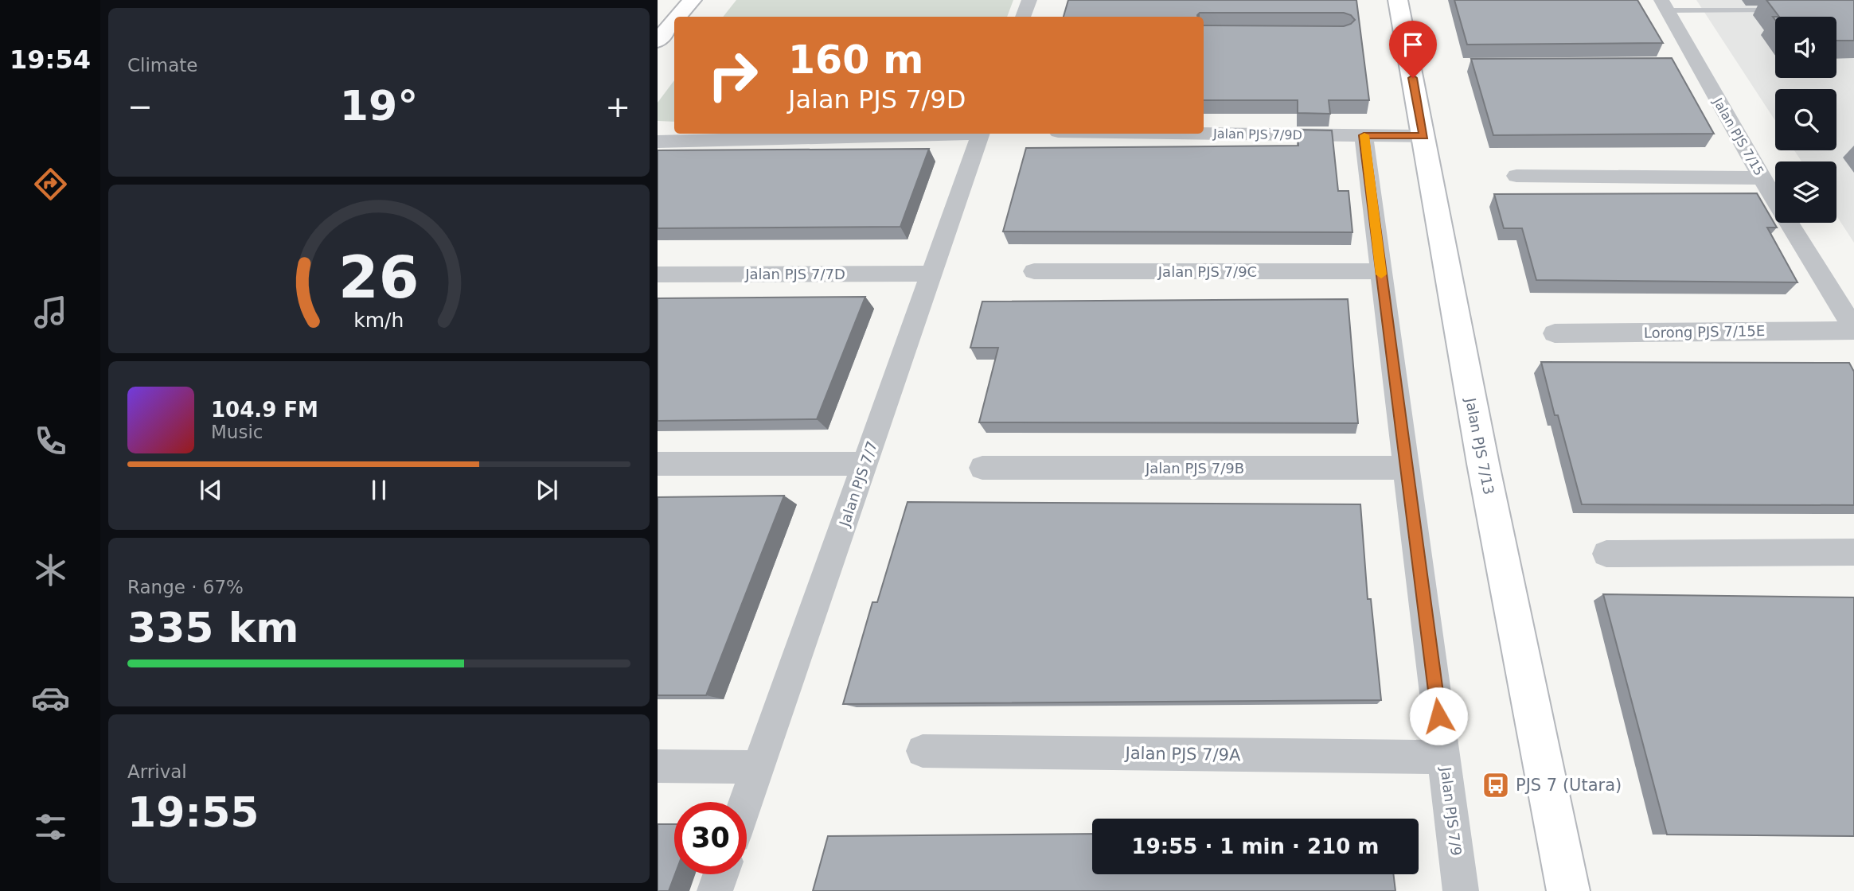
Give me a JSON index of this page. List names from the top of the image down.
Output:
{
  "streets": {
    "main road": ["Jalan PJS 7/13"],
    "street": [
      "Jalan PJS 7/9D",
      "Jalan PJS 7/15",
      "Jalan PJS 7/9C",
      "Jalan PJS 7/7D",
      "Lorong PJS 7/15E",
      "Jalan PJS 7/9B",
      "Jalan PJS 7/7",
      "Jalan PJS 7/9A",
      "Jalan PJS 7/9"
    ]
  },
  "crossings": [
    ["Jalan PJS 7/9D", "Jalan PJS 7/13"],
    ["Jalan PJS 7/9D", "Jalan PJS 7/9"],
    ["Jalan PJS 7/15", "Lorong PJS 7/15E"],
    ["Jalan PJS 7/9C", "Jalan PJS 7/9"],
    ["Jalan PJS 7/7D", "Jalan PJS 7/7"],
    ["Jalan PJS 7/9B", "Jalan PJS 7/9"],
    ["Jalan PJS 7/9A", "Jalan PJS 7/9"]
  ],
  "places": {
    "bus stop": ["PJS 7 (Utara)"]
  },
  "page": {
    "tabs": "19:54",
    "tile": [
      "Climate",
      ["Range · 67%", "335 km"],
      ["Arrival", "19:55"]
    ],
    "turn": ["160 m", "Jalan PJS 7/9D"],
    "heat": ["−", "19°", "+"],
    "song": ["104.9 FM", "Music"],
    "limit": "30",
    "trip": "19:55 · 1 min · 210 m",
    "gauge": ["26", "km/h"]
  }
}
